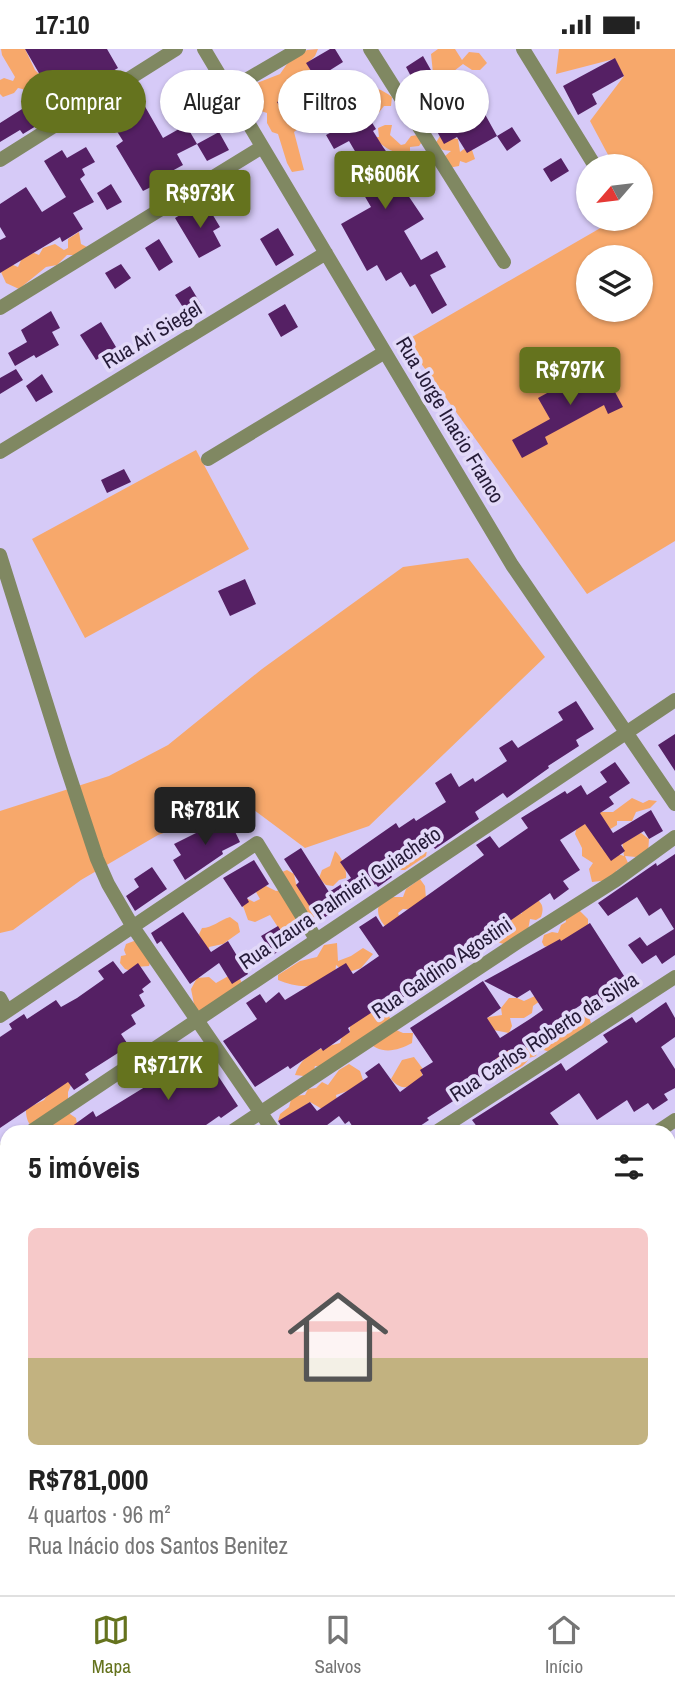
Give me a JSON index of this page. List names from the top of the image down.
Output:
{
  "streets": {
    "street": [
      "Rua Ari Siegel",
      "Rua Jorge Inacio Franco",
      "Rua Izaura Palmieri Guiacheto",
      "Rua Galdino Agostini",
      "Rua Carlos Roberto da Silva"
    ]
  },
  "crossings": [
    ["Rua Ari Siegel", "Rua Jorge Inacio Franco"],
    ["Rua Jorge Inacio Franco", "Rua Izaura Palmieri Guiacheto"]
  ],
  "north": "bottom left",
  "page": {
    "status": "17:10",
    "chip": [
      "Comprar",
      "Alugar",
      "Filtros",
      "Novo"
    ],
    "price": [
      "R$606K",
      "R$973K",
      "R$797K",
      "R$781K",
      "R$717K"
    ],
    "heading": "5 imóveis",
    "list": [
      {
        "name": "R$781,000",
        "note": "4 quartos · 96 m² · Rua Inácio dos Santos Benitez"
      }
    ],
    "tabs": ["Mapa", "Salvos", "Início"]
  }
}
